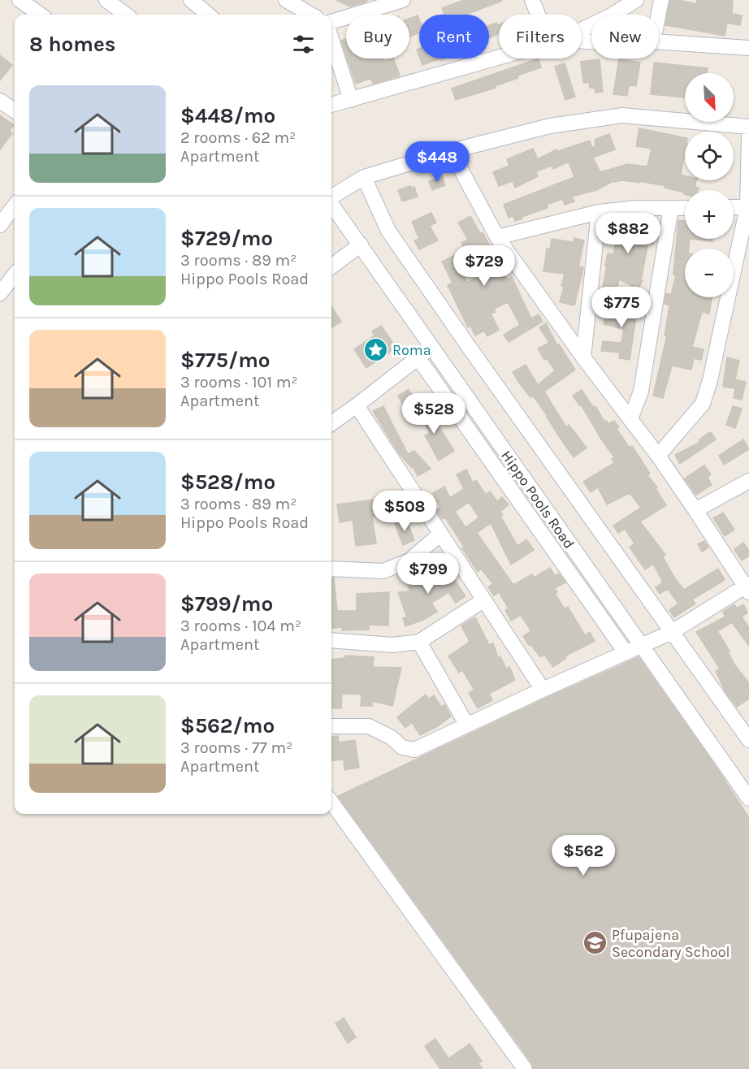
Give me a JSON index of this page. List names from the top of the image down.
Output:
{
  "streets": {
    "street": ["Hippo Pools Road"]
  },
  "places": {
    "place": ["Roma"],
    "school or university": ["Pfupajena Secondary School"]
  },
  "north": "bottom right",
  "page": {
    "chip": [
      "Buy",
      "Rent",
      "Filters",
      "New"
    ],
    "heading": "8 homes",
    "map_buttons": ["+", "−"],
    "list": [
      {
        "name": "$448/mo",
        "note": "2 rooms · 62 m² · Apartment"
      },
      {
        "name": "$729/mo",
        "note": "3 rooms · 89 m² · Hippo Pools Road"
      },
      {
        "name": "$775/mo",
        "note": "3 rooms · 101 m² · Apartment"
      },
      {
        "name": "$528/mo",
        "note": "3 rooms · 89 m² · Hippo Pools Road"
      },
      {
        "name": "$799/mo",
        "note": "3 rooms · 104 m² · Apartment"
      },
      {
        "name": "$562/mo",
        "note": "3 rooms · 77 m² · Apartment"
      }
    ],
    "price": [
      "$448",
      "$882",
      "$729",
      "$775",
      "$528",
      "$508",
      "$799",
      "$562"
    ]
  }
}
